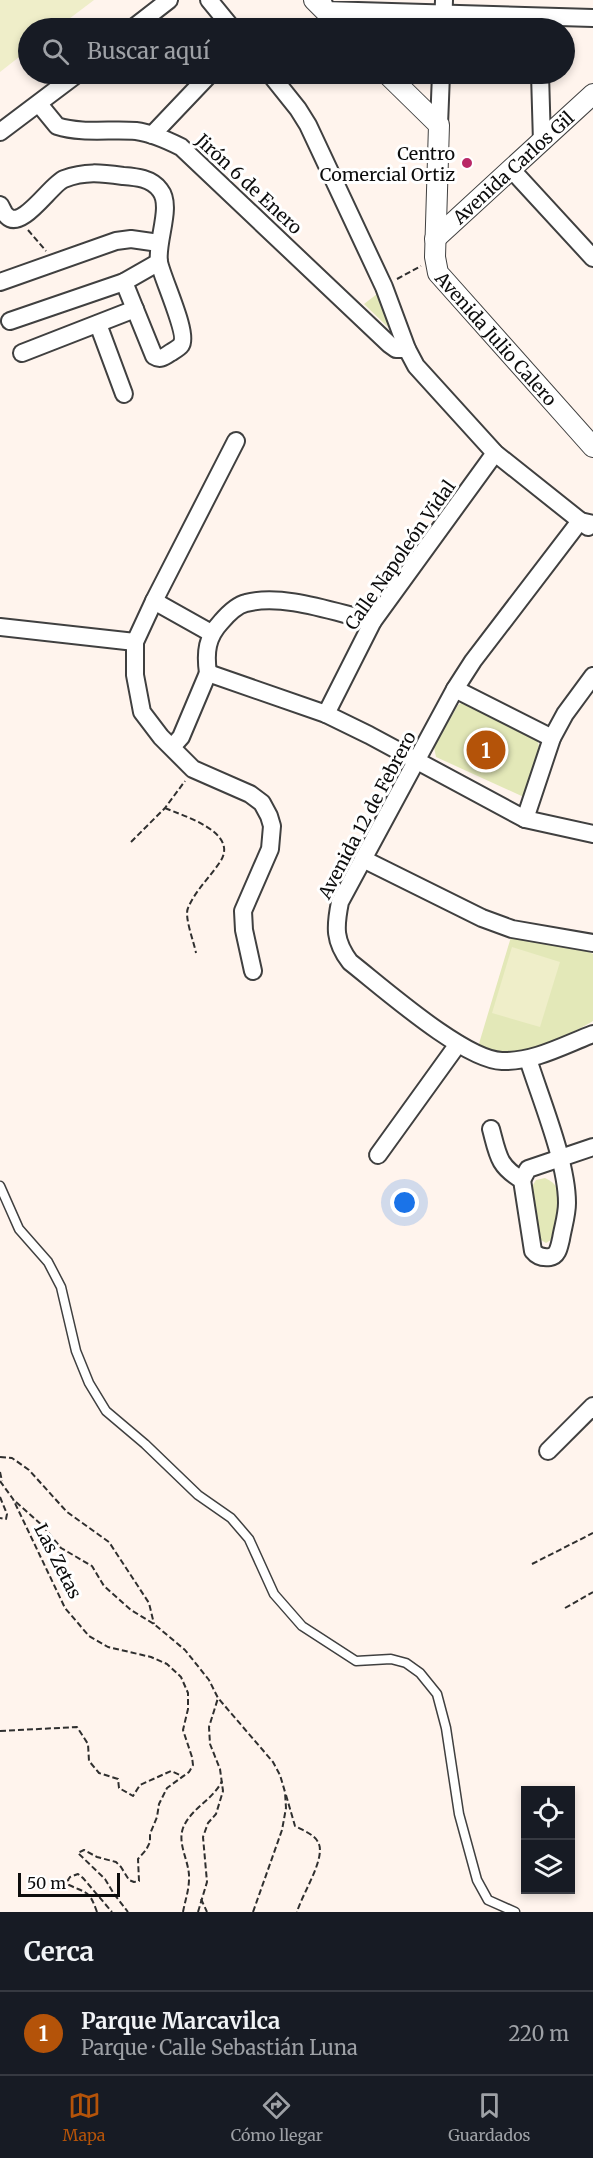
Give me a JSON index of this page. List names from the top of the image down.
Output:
{
  "streets": {
    "street": [
      "Avenida Carlos Gil",
      "Jirón 6 de Enero",
      "Avenida Julio Calero",
      "Calle Napoleón Vidal",
      "Avenida 12 de Febrero"
    ],
    "path": ["Las Zetas"]
  },
  "crossings": [
    ["Avenida Carlos Gil", "Avenida Julio Calero"]
  ],
  "places": ["Centro Comercial Ortiz"],
  "scale_bar": "50 m",
  "page": {
    "search": "Buscar aquí",
    "pins": "1",
    "scale": "50 m",
    "heading": "Cerca",
    "list": [
      {
        "mark": "1",
        "name": "Parque Marcavilca",
        "note": "Parque · Calle Sebastián Luna",
        "value": "220 m"
      }
    ],
    "nav": ["Mapa", "Cómo llegar", "Guardados"]
  }
}
